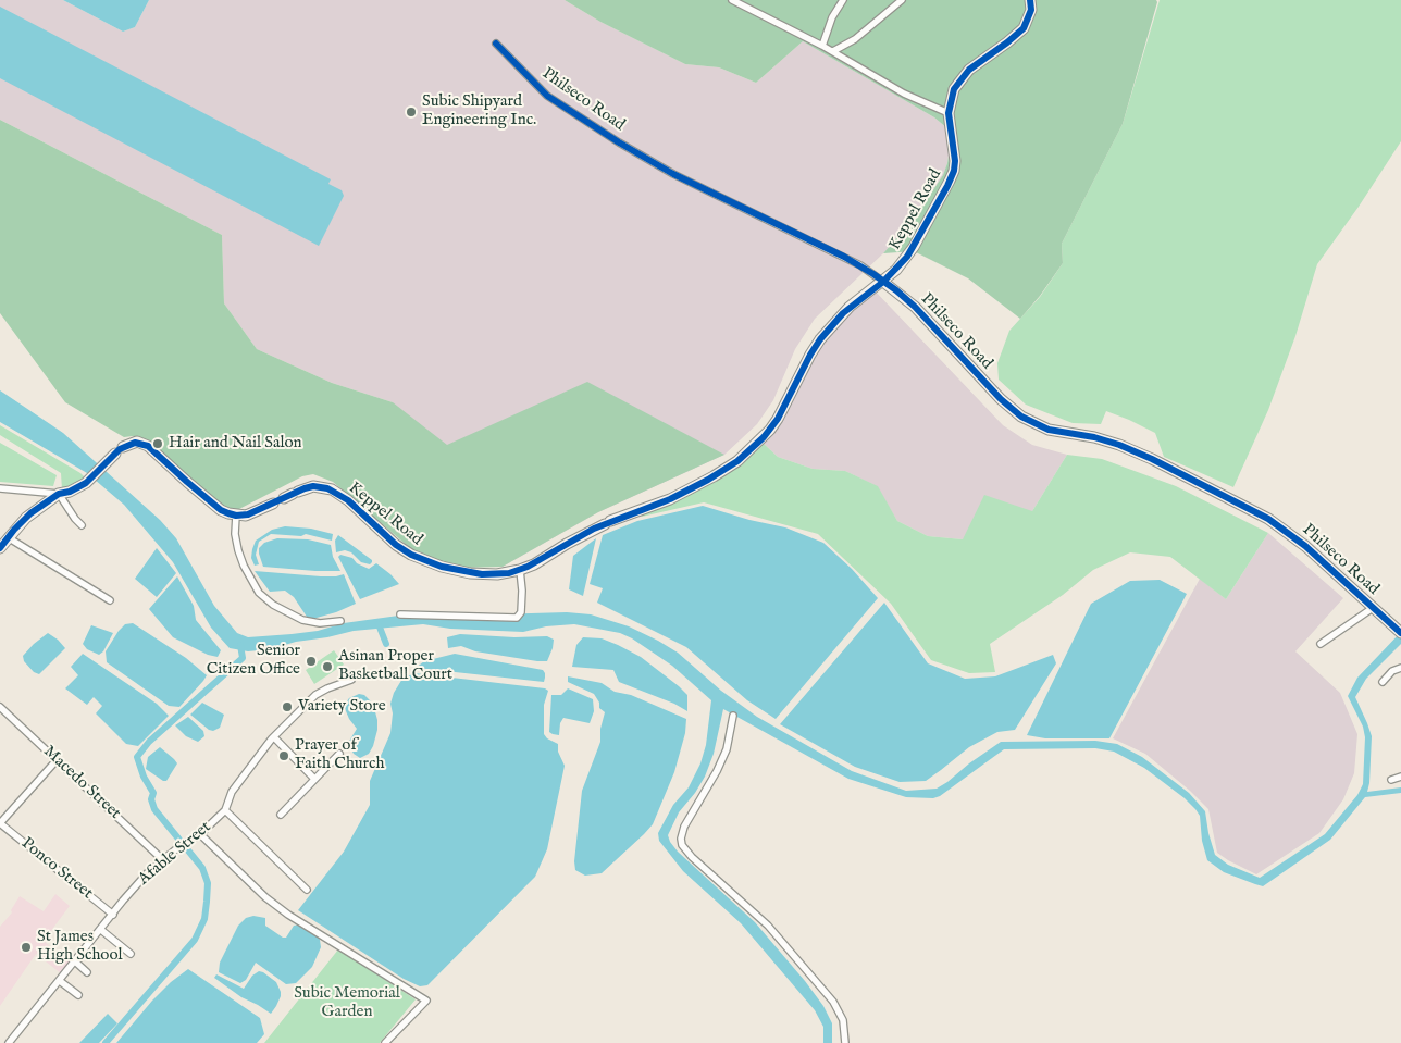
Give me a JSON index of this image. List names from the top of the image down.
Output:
{
  "streets": {
    "street": [
      "Philseco Road",
      "Keppel Road",
      "Macedo Street",
      "Afable Street",
      "Ponco Street"
    ]
  },
  "crossings": [
    ["Philseco Road", "Keppel Road"],
    ["Macedo Street", "Afable Street"],
    ["Afable Street", "Ponco Street"]
  ],
  "parks": ["Subic Memorial Garden"],
  "places": [
    "Subic Shipyard Engineering Inc.",
    "Hair and Nail Salon",
    "Senior Citizen Office",
    "Asinan Proper Basketball Court",
    "Variety Store",
    "Prayer of Faith Church",
    "St James High School"
  ]
}
